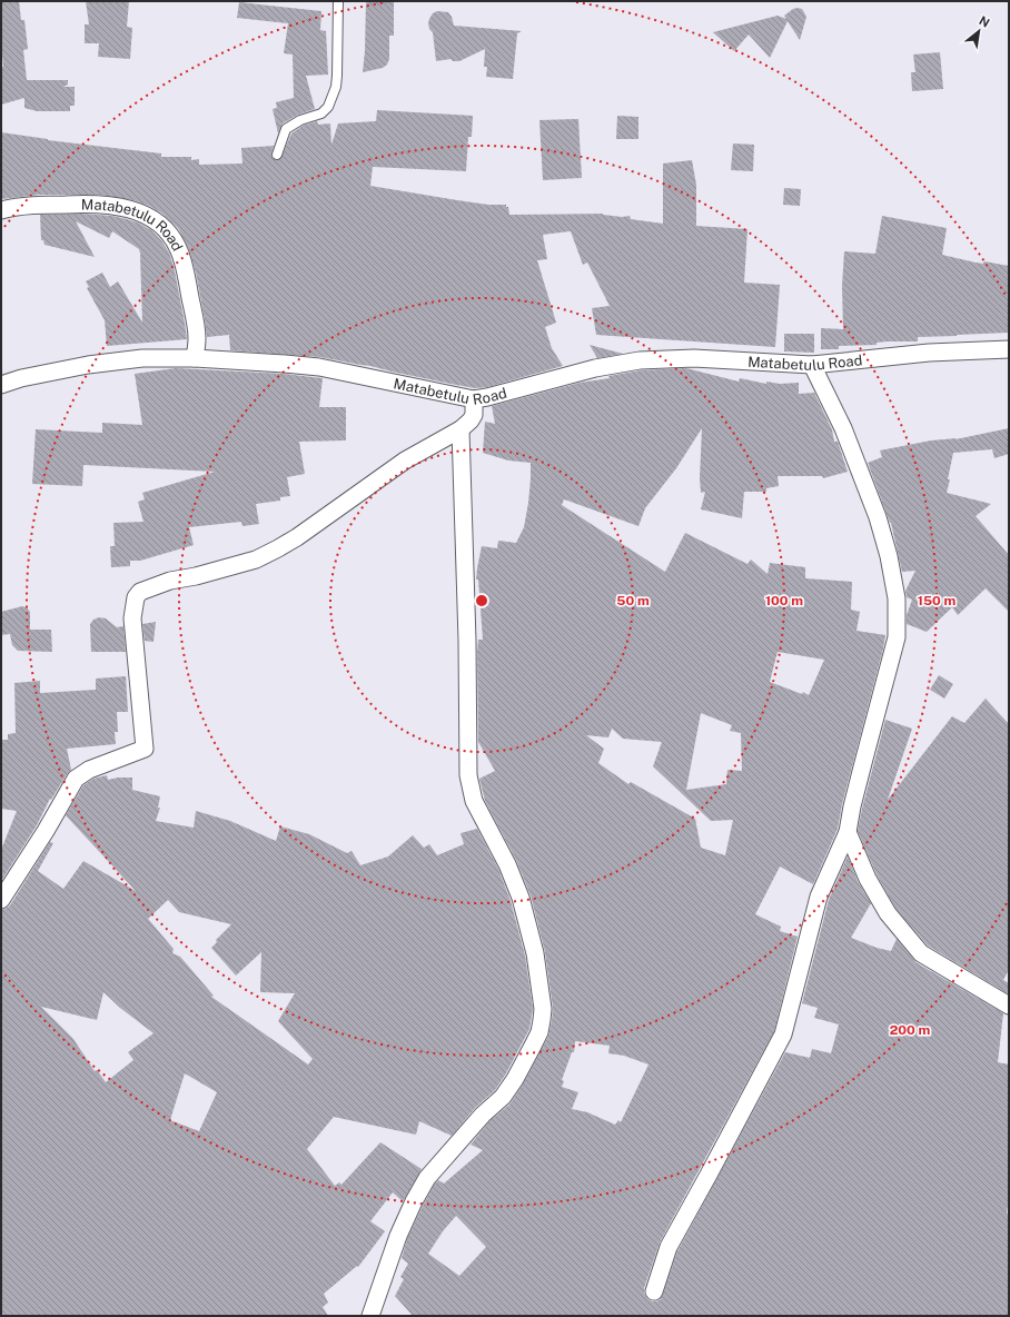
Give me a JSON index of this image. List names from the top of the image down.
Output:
{
  "streets": {
    "street": ["Matabetulu Road"]
  },
  "north": "top right",
  "rings": [
    "50 m",
    "100 m",
    "150 m",
    "200 m"
  ]
}
